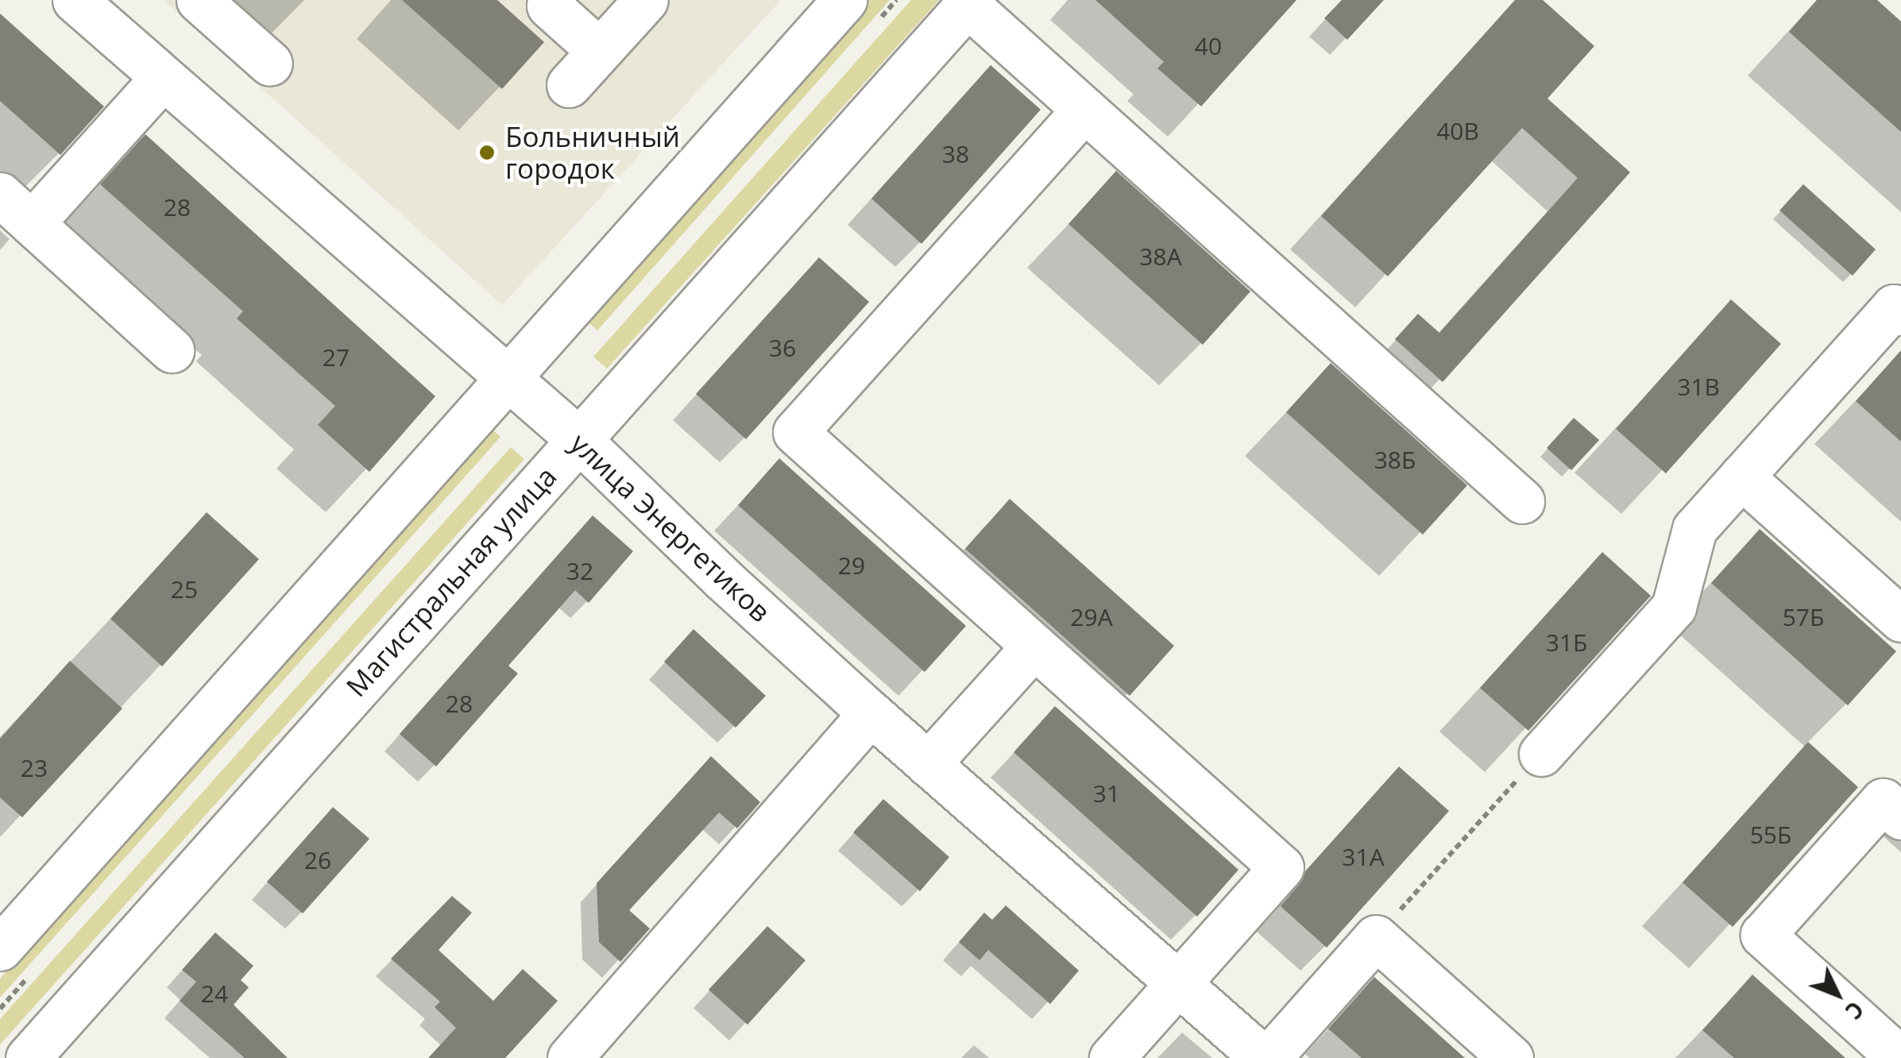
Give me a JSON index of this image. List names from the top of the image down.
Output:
{
  "streets": {
    "street": ["улица Энергетиков", "Магистральная улица"]
  },
  "crossings": [
    ["улица Энергетиков", "Магистральная улица"]
  ],
  "places": ["Больничный городок"],
  "house_numbers": [
    "40",
    "40В",
    "38",
    "28",
    "38А",
    "36",
    "27",
    "31В",
    "38Б",
    "29",
    "32",
    "25",
    "29А",
    "57Б",
    "31Б",
    "28",
    "23",
    "31",
    "55Б",
    "31А",
    "26",
    "24"
  ],
  "north": "bottom right"
}
